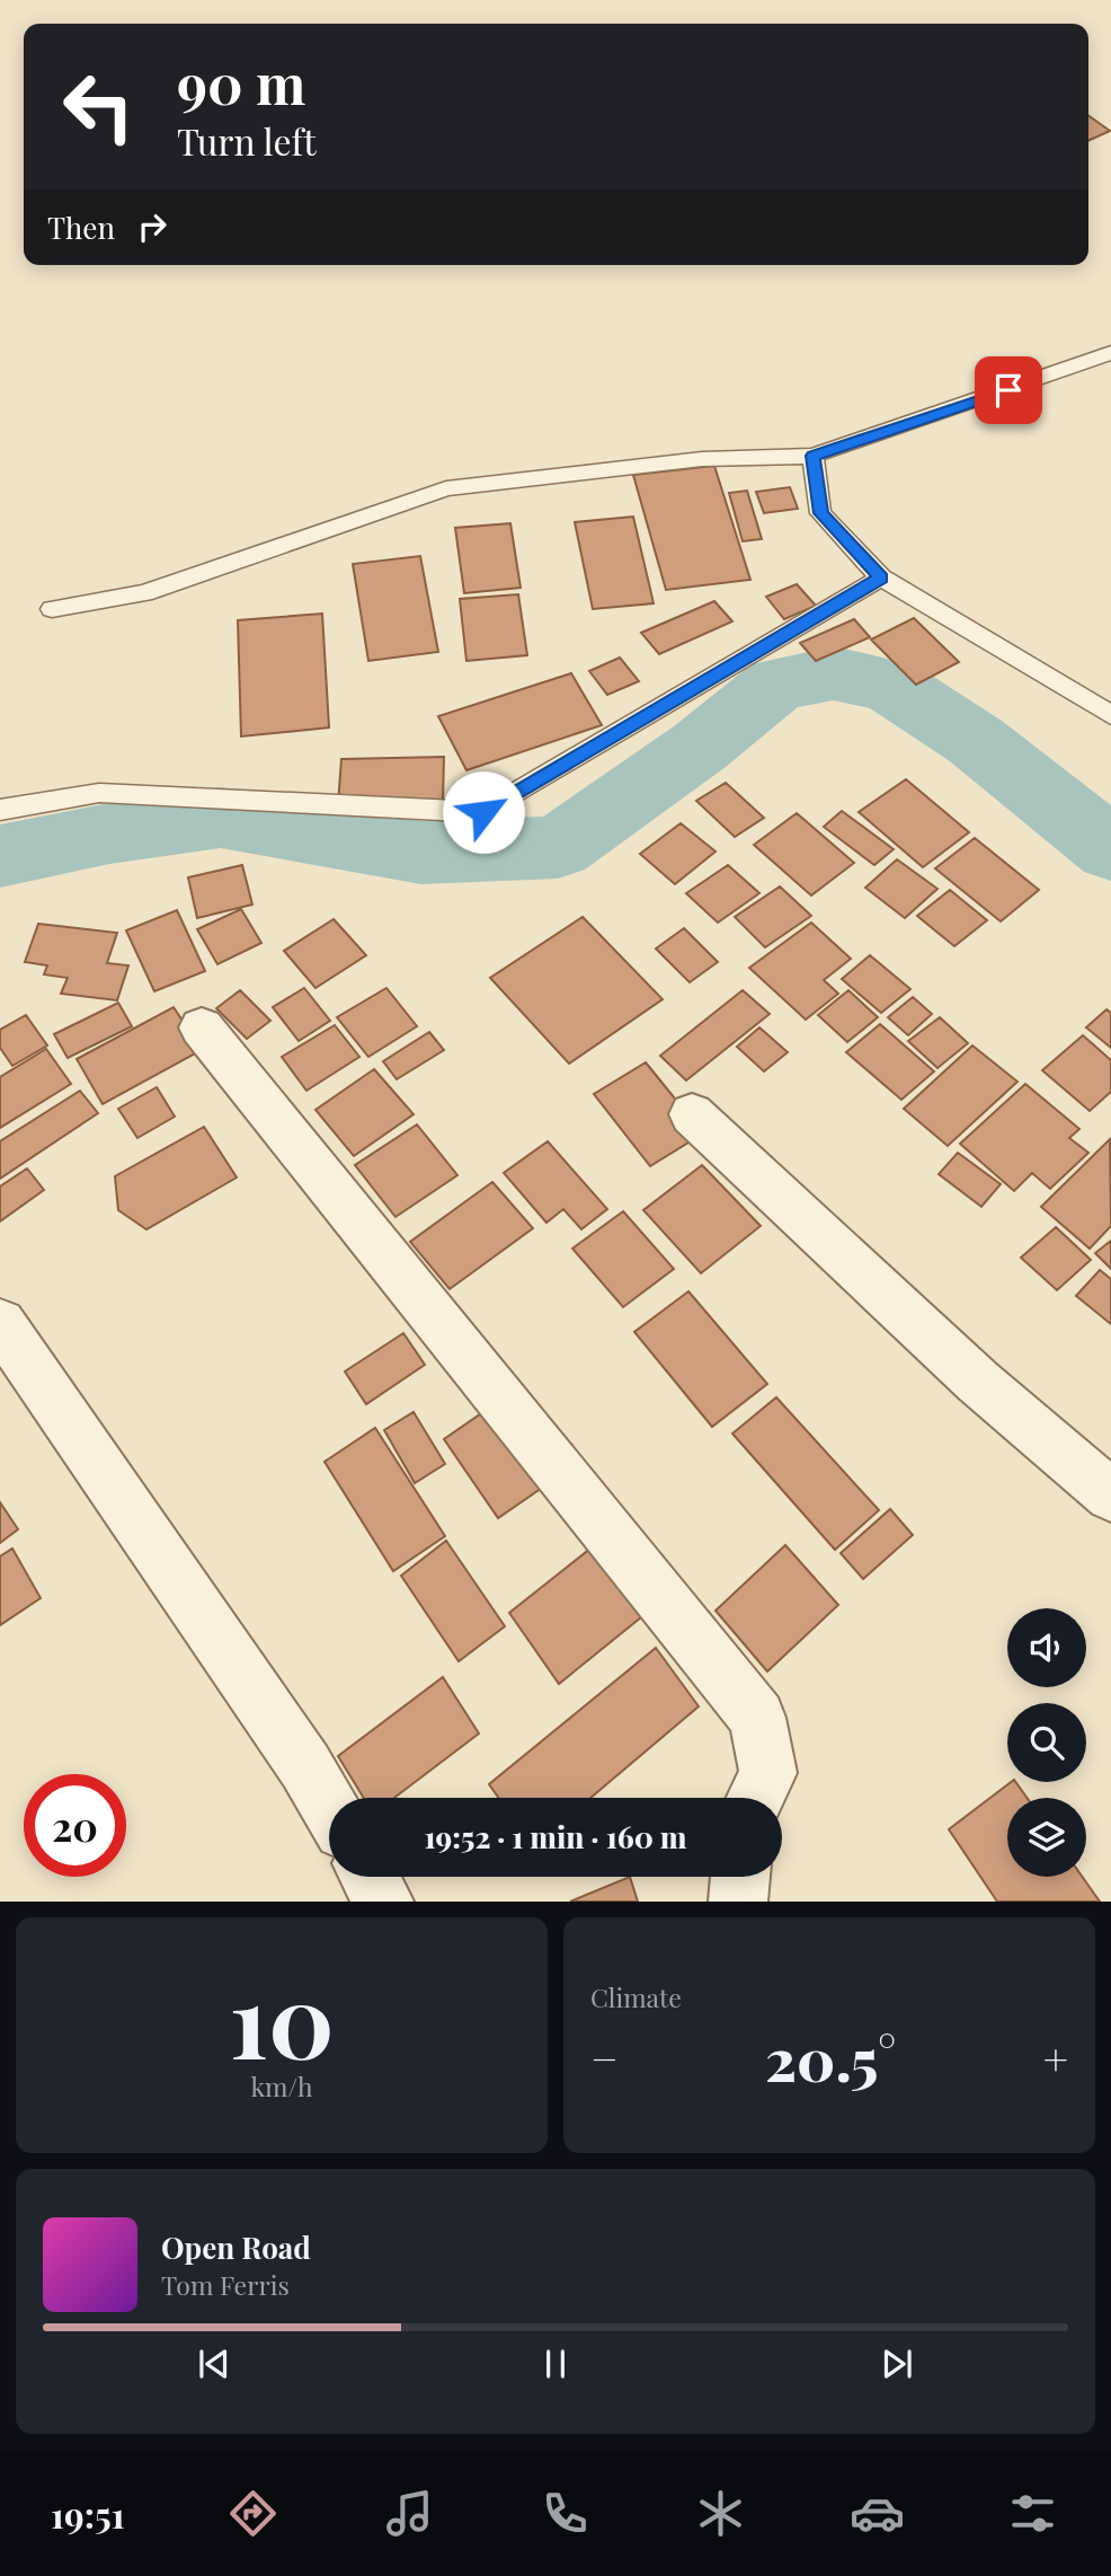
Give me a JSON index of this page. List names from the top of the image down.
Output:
{
  "page": {
    "turn": ["90 m", "Turn left"],
    "then": "Then",
    "limit": "20",
    "trip": "19:52 · 1 min · 160 m",
    "tile": [
      ["10", "km/h"],
      "Climate"
    ],
    "heat": ["−", "20.5°", "+"],
    "song": ["Open Road", "Tom Ferris"],
    "tabs": "19:51"
  }
}
